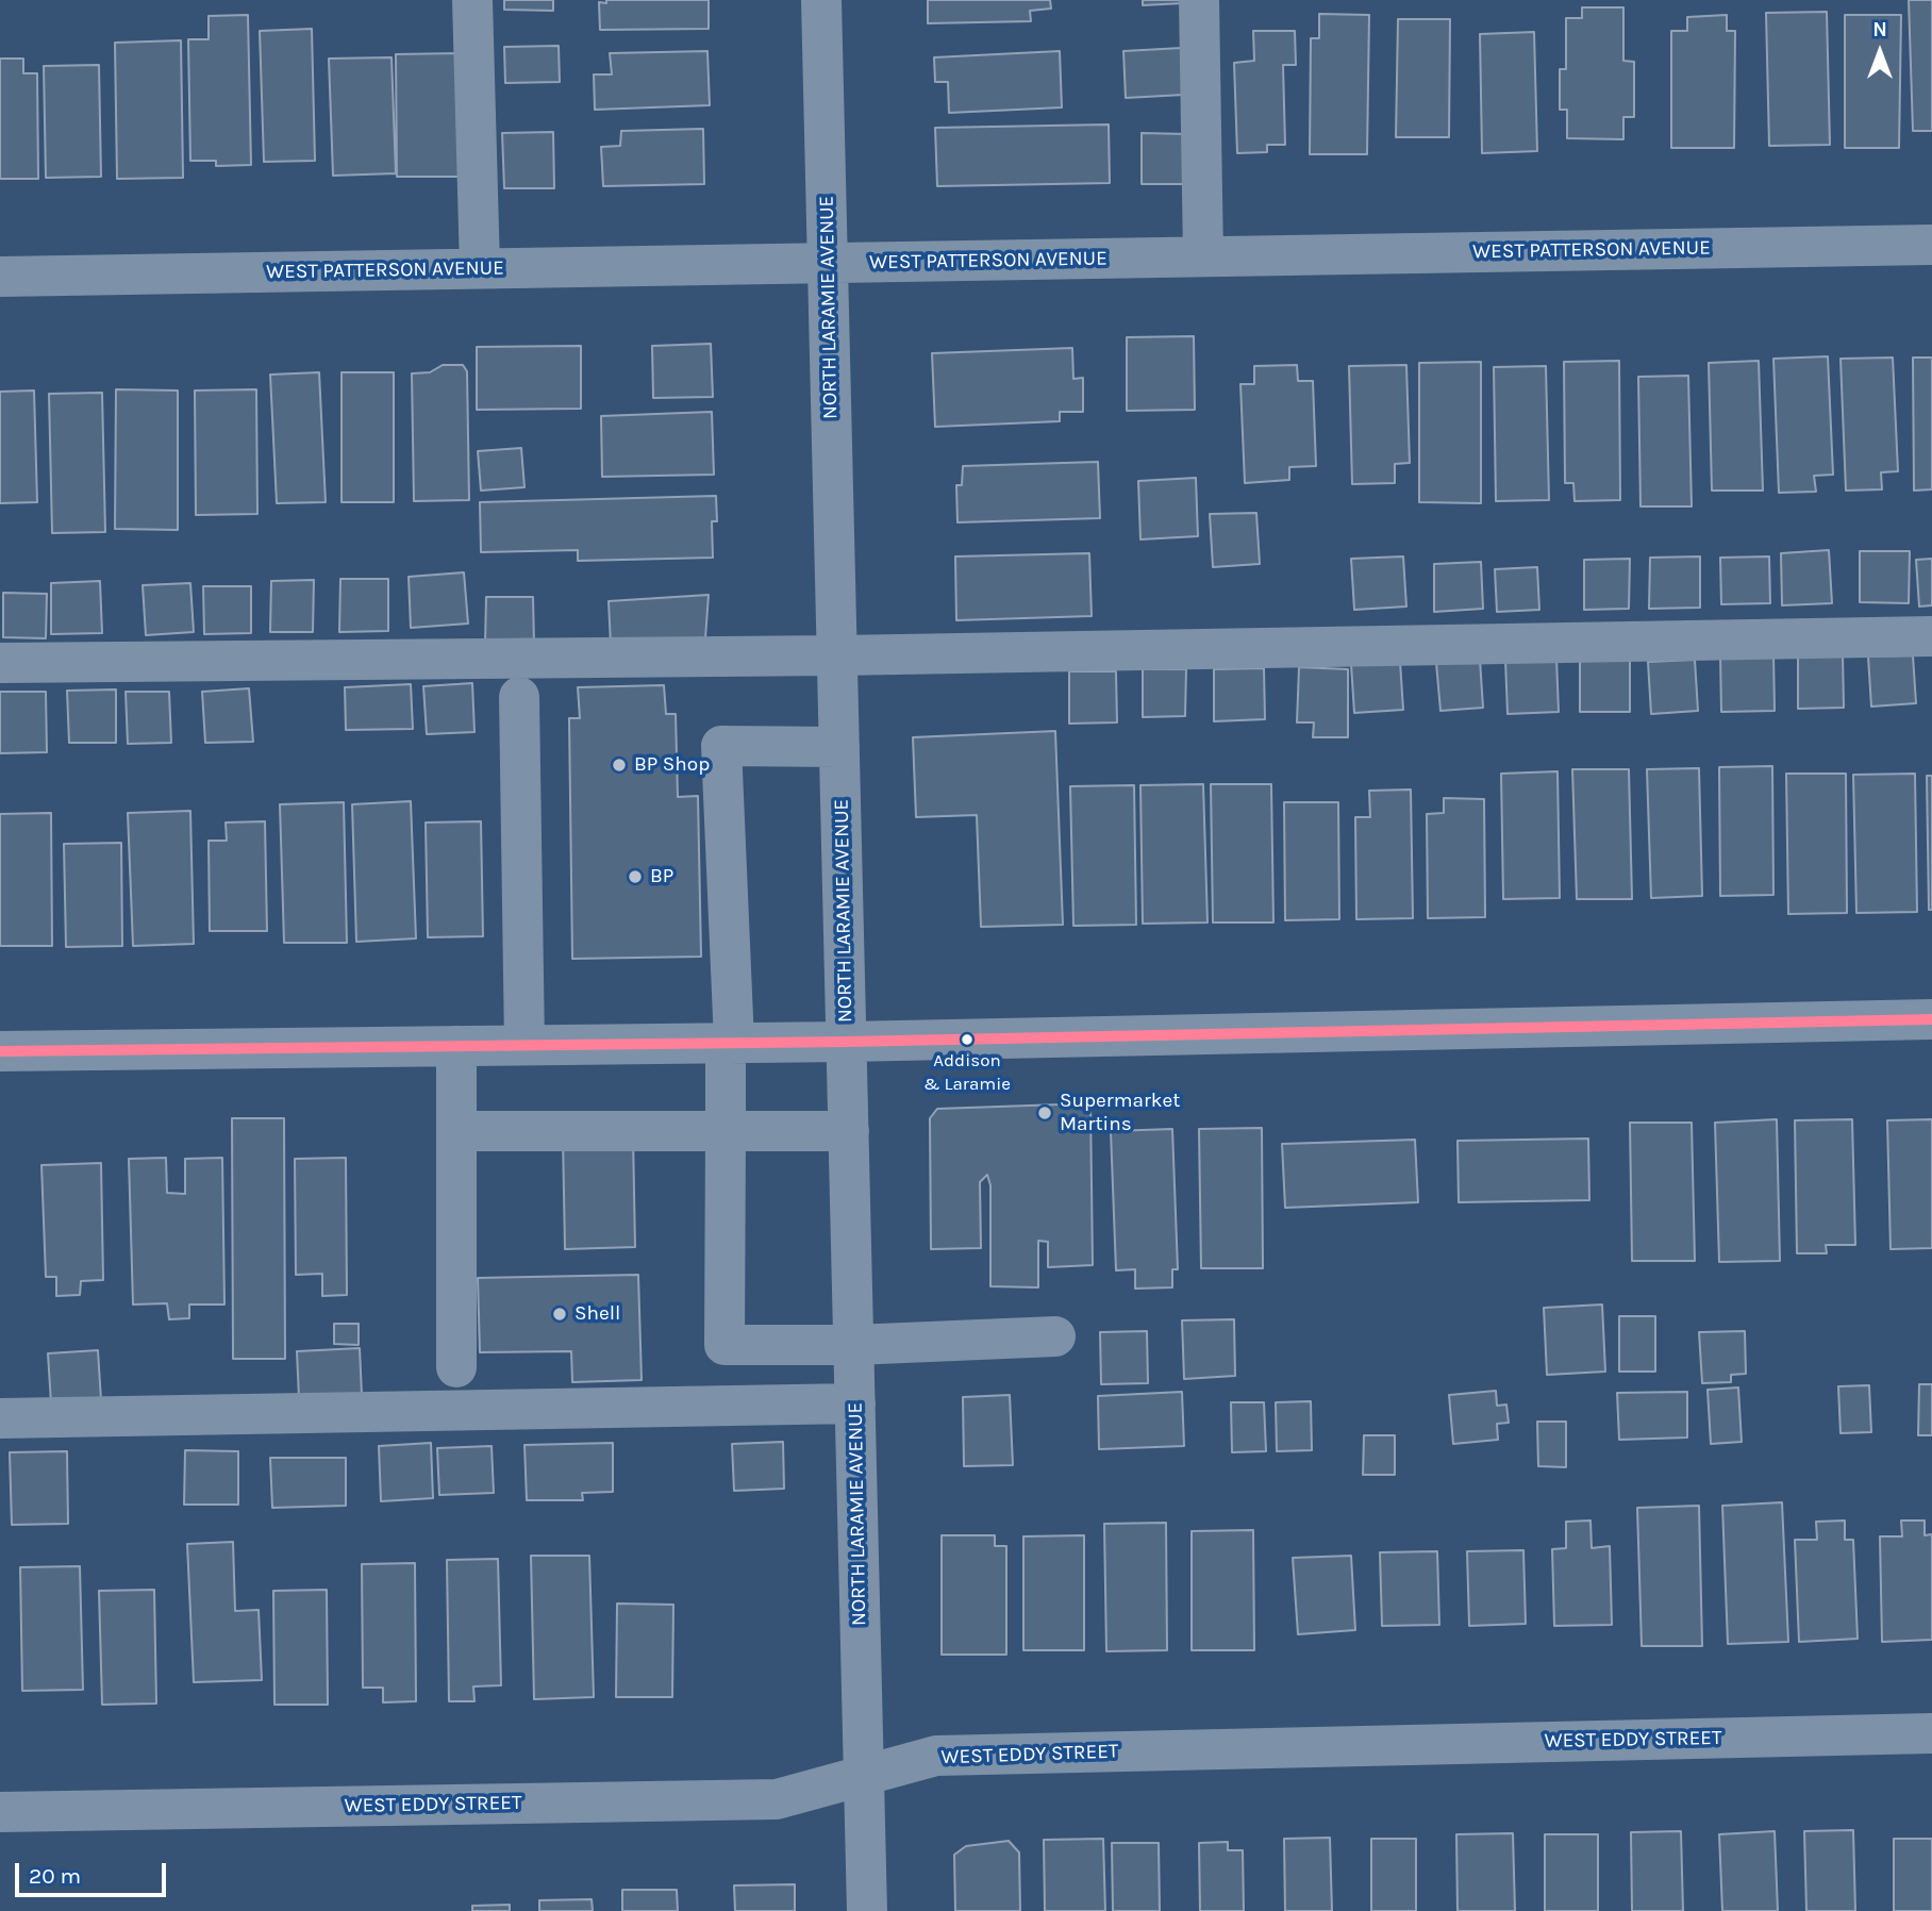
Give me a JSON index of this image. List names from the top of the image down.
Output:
{
  "streets": {
    "street": ["WEST PATTERSON AVENUE", "NORTH LARAMIE AVENUE", "WEST EDDY STREET"]
  },
  "crossings": [
    ["WEST PATTERSON AVENUE", "NORTH LARAMIE AVENUE"],
    ["NORTH LARAMIE AVENUE", "WEST EDDY STREET"]
  ],
  "places": [
    "BP Shop",
    "BP",
    "Addison & Laramie",
    "Supermarket Martins",
    "Shell"
  ],
  "scale_bar": "20 m",
  "north": "top"
}
